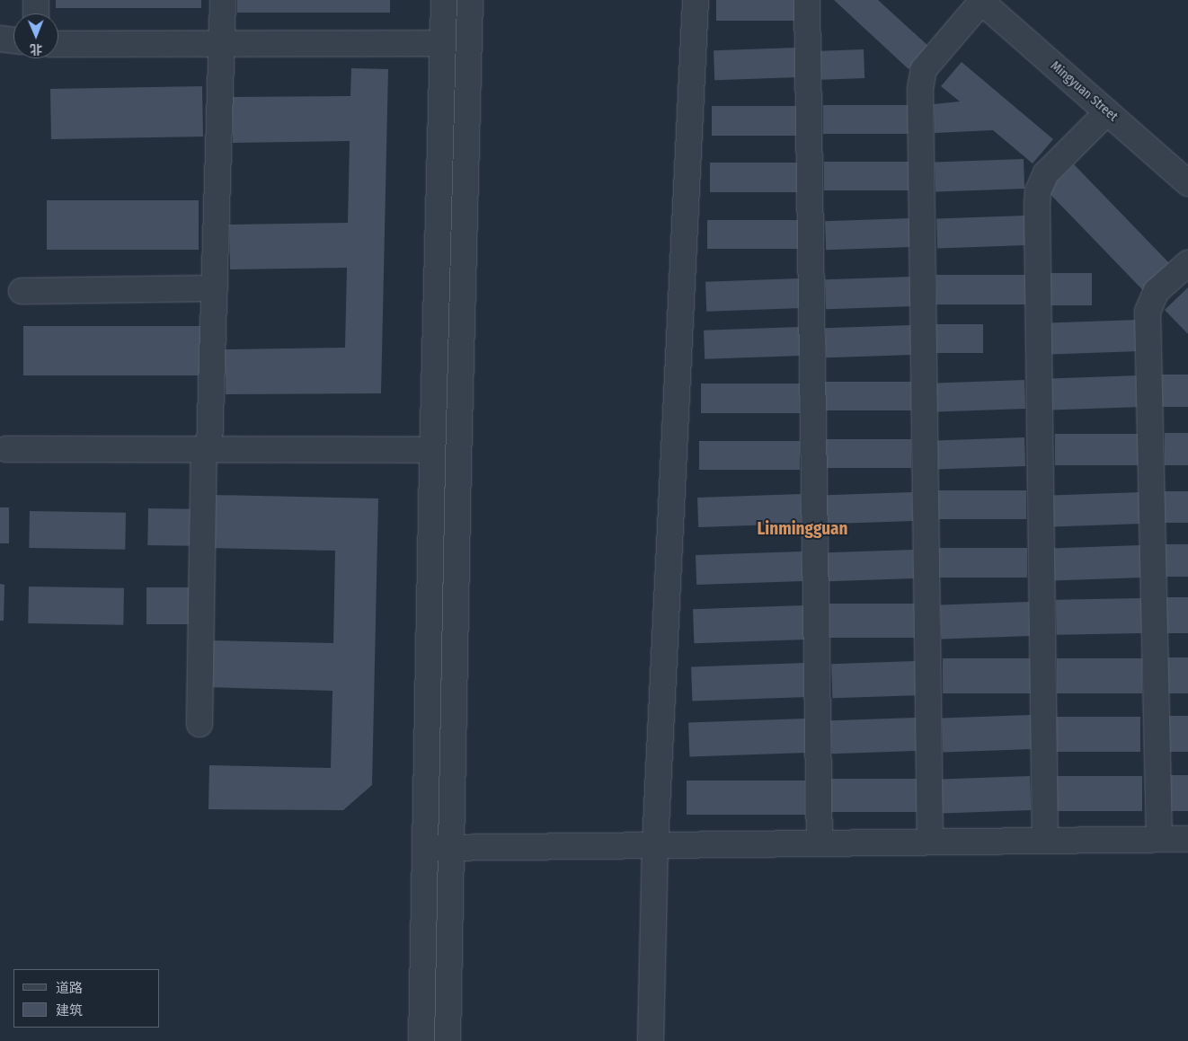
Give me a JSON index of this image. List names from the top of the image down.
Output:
{
  "streets": {
    "street": ["Mingyuan Street"]
  },
  "districts": ["Linmingguan"],
  "legend": ["道路", "建筑"],
  "north": "bottom"
}
